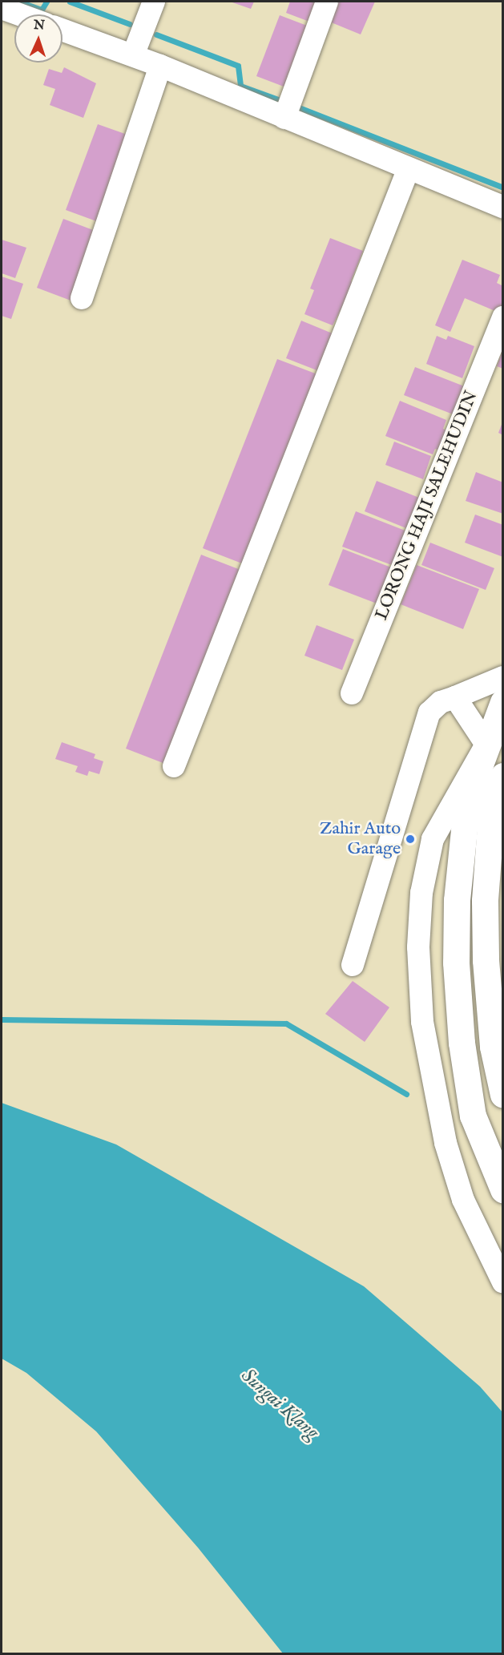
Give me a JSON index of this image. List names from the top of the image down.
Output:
{
  "streets": {
    "street": ["LORONG HAJI SALEHUDIN"]
  },
  "water": ["Sungai Klang"],
  "places": ["Zahir Auto Garage"],
  "north": "top"
}
